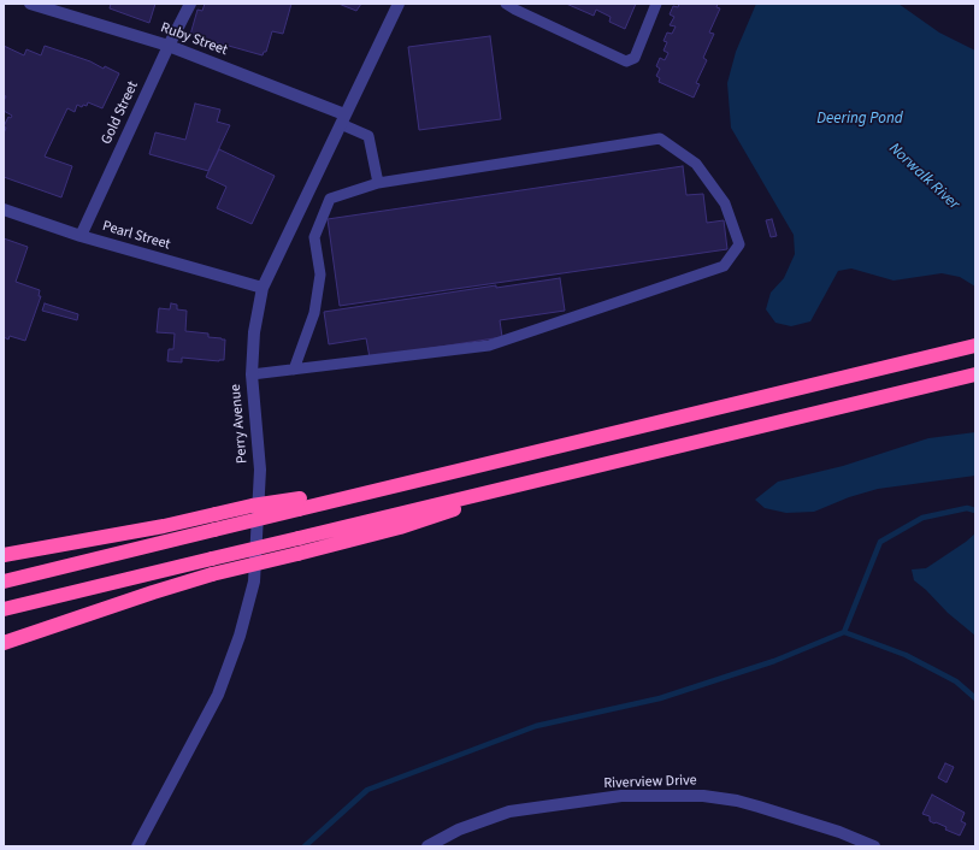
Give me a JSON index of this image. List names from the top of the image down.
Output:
{
  "streets": {
    "street": [
      "Ruby Street",
      "Gold Street",
      "Pearl Street",
      "Perry Avenue",
      "Riverview Drive"
    ]
  },
  "crossings": [
    ["Ruby Street", "Gold Street"],
    ["Ruby Street", "Perry Avenue"],
    ["Gold Street", "Pearl Street"],
    ["Pearl Street", "Perry Avenue"]
  ],
  "water": ["Deering Pond", "Norwalk River"]
}
